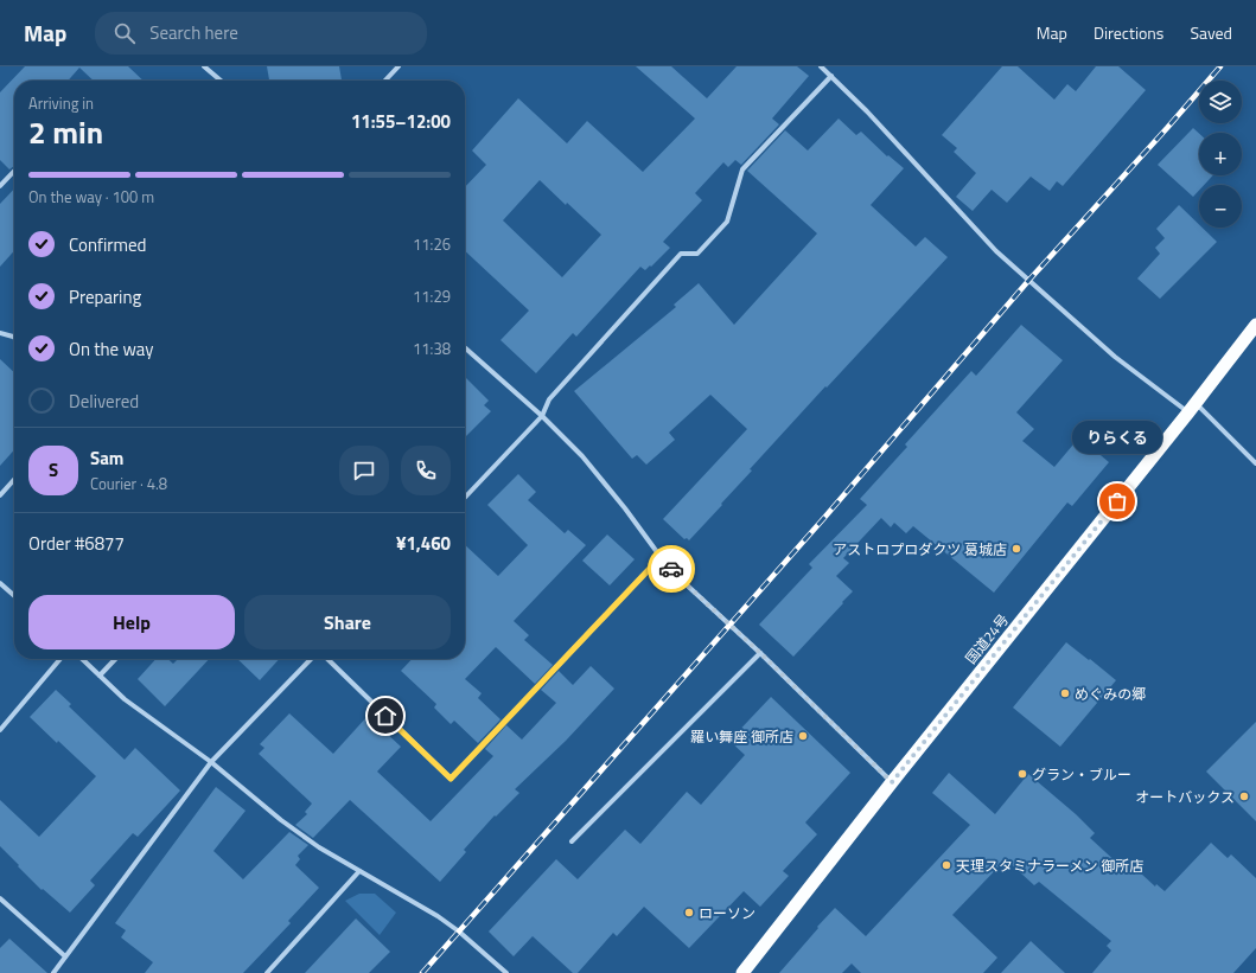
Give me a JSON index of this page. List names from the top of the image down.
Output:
{
  "streets": {
    "highway": ["国道24号"]
  },
  "places": [
    "りらくる",
    "アストロプロダクツ 葛城店",
    "めぐみの郷",
    "羅い舞座 御所店",
    "グラン・ブルー",
    "オートバックス",
    "天理スタミナラーメン 御所店",
    "ローソン"
  ],
  "page": {
    "header": "Map",
    "search": "Search here",
    "nav": ["Map", "Directions", "Saved"],
    "map_buttons": ["+", "−"],
    "heading": ["2 min", "Arriving in", "11:55–12:00"],
    "panel": [
      "Sam",
      "Courier · 4.8",
      "Order #6877",
      "¥1,460"
    ],
    "bar": "On the way · 100 m",
    "list": [
      ["Confirmed", "11:26"],
      ["Preparing", "11:29"],
      ["On the way", "11:38"],
      "Delivered"
    ],
    "bubble": "りらくる",
    "round": "S",
    "buttons": ["Help", "Share"]
  }
}
